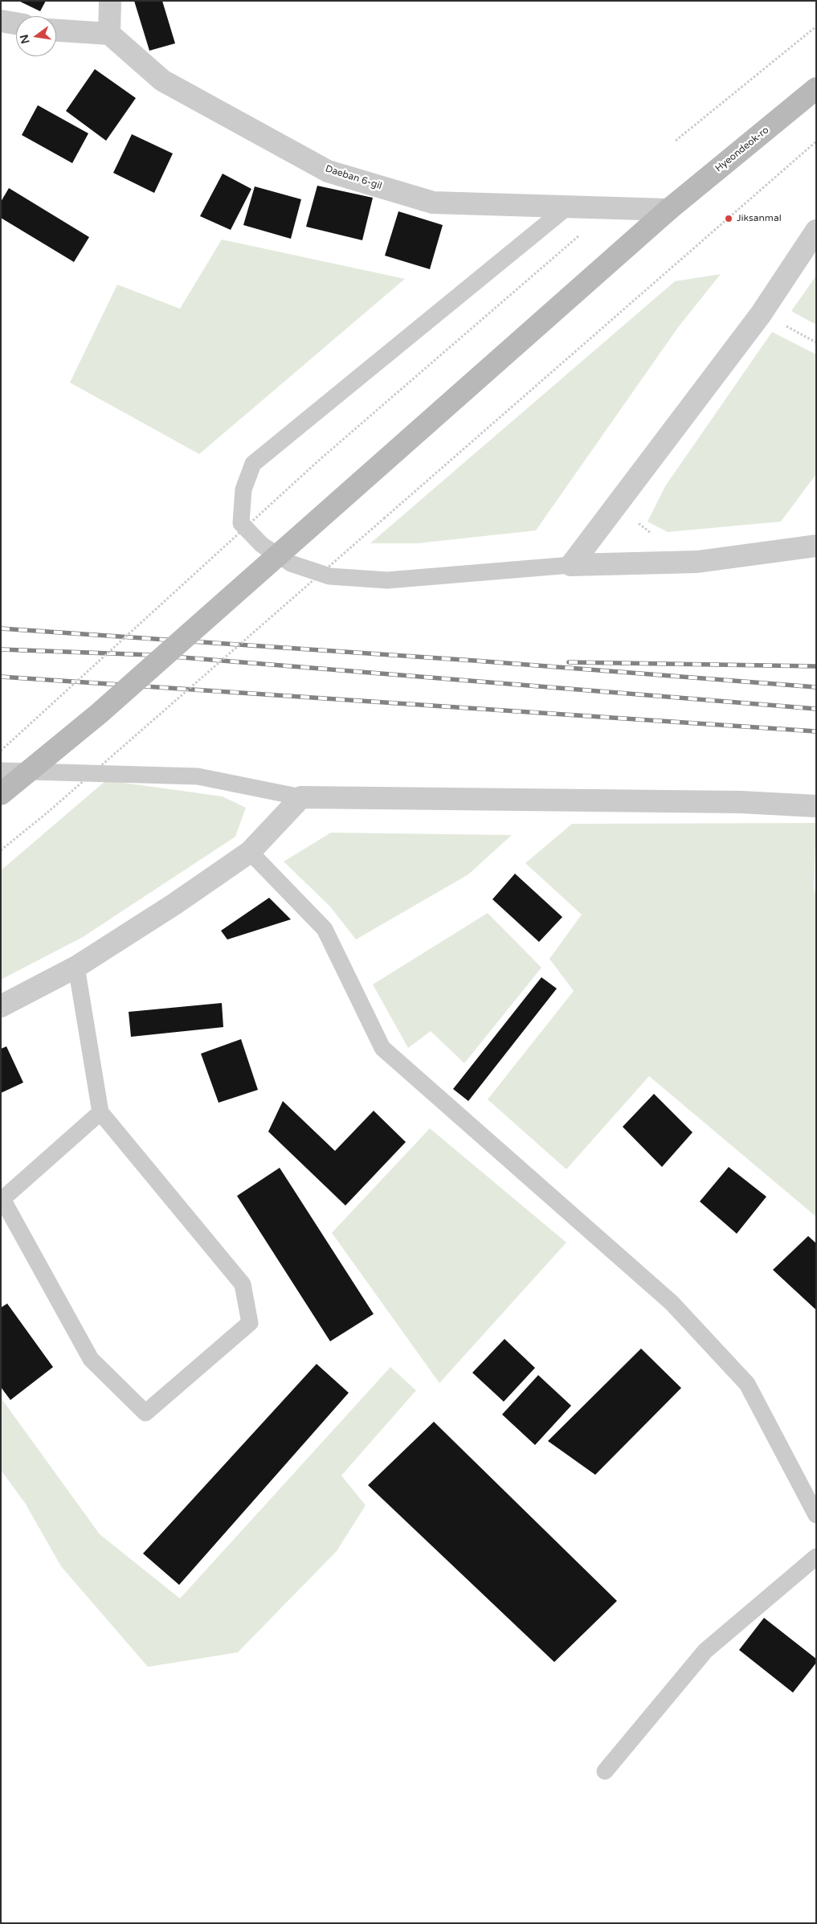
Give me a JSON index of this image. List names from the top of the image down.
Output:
{
  "streets": {
    "main road": ["Hyeondeok-ro"],
    "street": ["Daeban 6-gil"]
  },
  "crossings": [
    ["Hyeondeok-ro", "Daeban 6-gil"]
  ],
  "places": ["Jiksanmal"],
  "north": "left"
}
